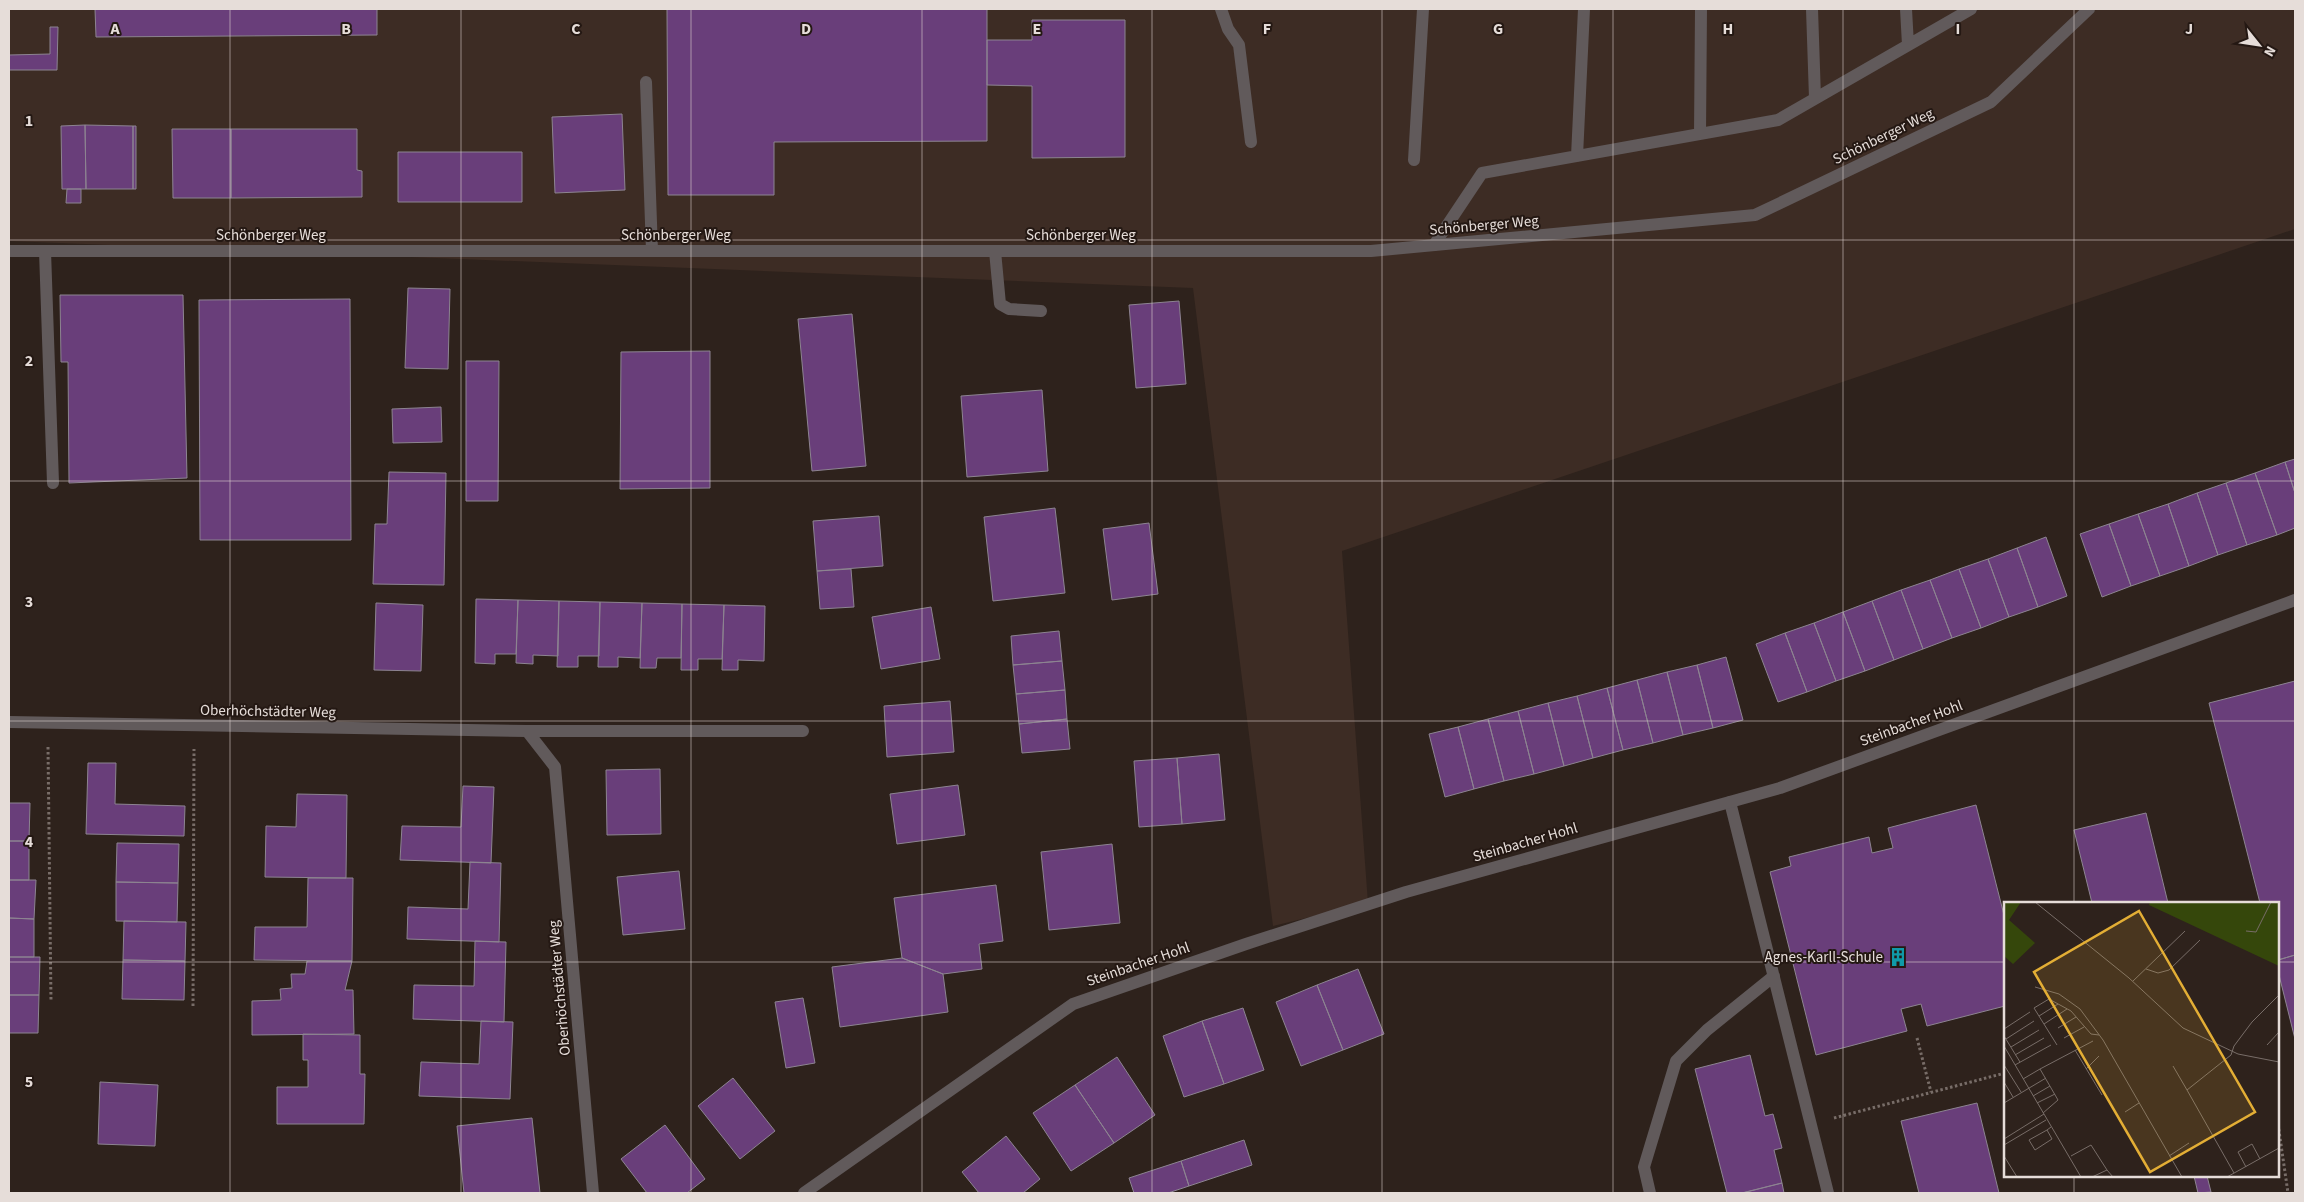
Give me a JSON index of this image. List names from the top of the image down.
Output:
{
  "streets": {
    "street": ["Schönberger Weg", "Oberhöchstädter Weg", "Steinbacher Hohl"]
  },
  "places": {
    "building": ["Agnes-Karll-Schule"]
  },
  "north": "bottom right",
  "grid": {
    "columns": [
      "A",
      "B",
      "C",
      "D",
      "E",
      "F",
      "G",
      "H",
      "I",
      "J"
    ],
    "rows": [
      "1",
      "2",
      "3",
      "4",
      "5"
    ]
  }
}
